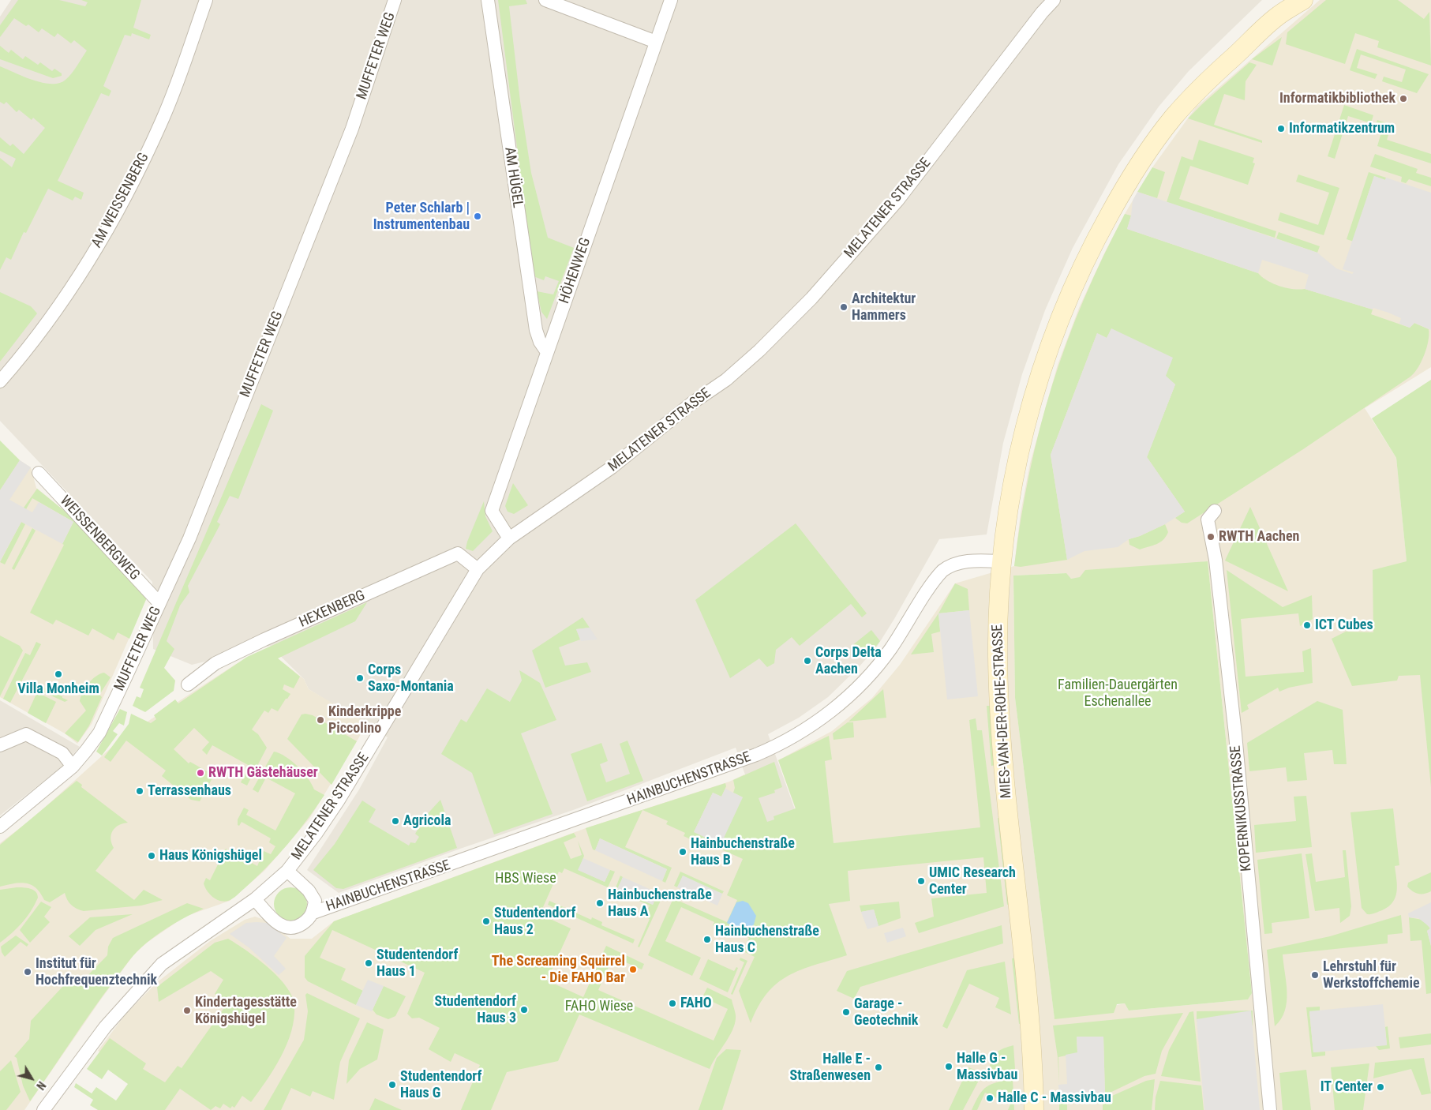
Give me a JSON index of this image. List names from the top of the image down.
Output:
{
  "streets": {
    "street": [
      "MUFFETER WEG",
      "AM HÜGEL",
      "AM WEISSENBERG",
      "MELATENER STRASSE",
      "HÖHENWEG",
      "WEISSENBERGWEG",
      "HEXENBERG",
      "MIES-VAN-DER-ROHE-STRASSE",
      "HAINBUCHENSTRASSE",
      "KOPERNIKUSSTRASSE"
    ]
  },
  "crossings": [
    ["MUFFETER WEG", "WEISSENBERGWEG"],
    ["AM HÜGEL", "HÖHENWEG"],
    ["MELATENER STRASSE", "HÖHENWEG"],
    ["MELATENER STRASSE", "HEXENBERG"],
    ["MELATENER STRASSE", "HAINBUCHENSTRASSE"],
    ["MIES-VAN-DER-ROHE-STRASSE", "HAINBUCHENSTRASSE"]
  ],
  "parks": ["Familien-Dauergärten Eschenallee", "HBS Wiese", "FAHO Wiese"],
  "places": [
    "Informatikbibliothek",
    "Informatikzentrum",
    "Peter Schlarb | Instrumentenbau",
    "Architektur Hammers",
    "RWTH Aachen",
    "ICT Cubes",
    "Corps Delta Aachen",
    "Villa Monheim",
    "Corps Saxo-Montania",
    "Kinderkrippe Piccolino",
    "RWTH Gästehäuser",
    "Terrassenhaus",
    "Agricola",
    "Hainbuchenstraße Haus B",
    "Haus Königshügel",
    "UMIC Research Center",
    "Hainbuchenstraße Haus A",
    "Studentendorf Haus 2",
    "Hainbuchenstraße Haus C",
    "Studentendorf Haus 1",
    "The Screaming Squirrel - Die FAHO Bar",
    "Institut für Hochfrequenztechnik",
    "Lehrstuhl für Werkstoffchemie",
    "FAHO",
    "Studentendorf Haus 3",
    "Kindertagesstätte Königshügel",
    "Garage - Geotechnik",
    "Halle G - Massivbau",
    "Halle E - Straßenwesen",
    "Studentendorf Haus G",
    "IT Center",
    "Halle C - Massivbau"
  ],
  "north": "bottom right"
}
